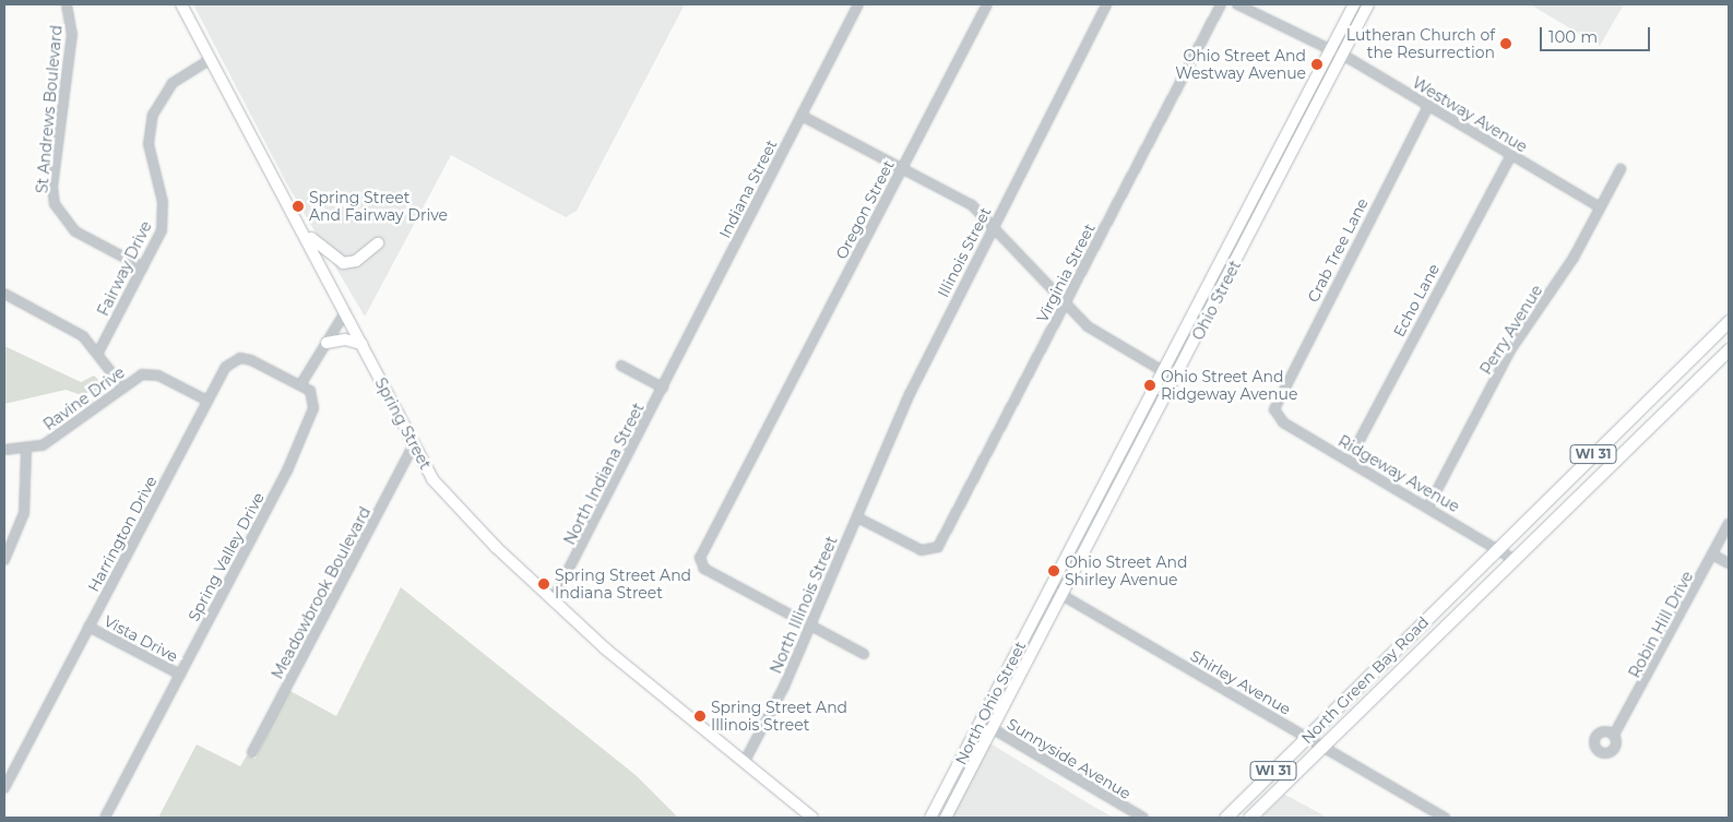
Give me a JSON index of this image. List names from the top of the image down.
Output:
{
  "streets": {
    "main road": ["WI 31", "North Green Bay Road"],
    "street": [
      "St Andrews Boulevard",
      "Westway Avenue",
      "Indiana Street",
      "Oregon Street",
      "Crab Tree Lane",
      "Illinois Street",
      "Fairway Drive",
      "Virginia Street",
      "Ohio Street",
      "Echo Lane",
      "Perry Avenue",
      "Ravine Drive",
      "Spring Street",
      "North Indiana Street",
      "Ridgeway Avenue",
      "Harrington Drive",
      "Spring Valley Drive",
      "Meadowbrook Boulevard",
      "North Illinois Street",
      "Robin Hill Drive",
      "Vista Drive",
      "Shirley Avenue",
      "North Ohio Street",
      "Sunnyside Avenue"
    ]
  },
  "crossings": [
    ["St Andrews Boulevard", "Fairway Drive"],
    ["Westway Avenue", "Crab Tree Lane"],
    ["Westway Avenue", "Ohio Street"],
    ["Westway Avenue", "Echo Lane"],
    ["Westway Avenue", "Perry Avenue"],
    ["Indiana Street", "North Indiana Street"],
    ["Oregon Street", "North Illinois Street"],
    ["Crab Tree Lane", "Ridgeway Avenue"],
    ["Illinois Street", "Virginia Street"],
    ["Illinois Street", "North Illinois Street"],
    ["Fairway Drive", "Spring Street"],
    ["Virginia Street", "North Illinois Street"],
    ["Ohio Street", "Shirley Avenue"],
    ["Ohio Street", "North Ohio Street"],
    ["Echo Lane", "Ridgeway Avenue"],
    ["Perry Avenue", "Ridgeway Avenue"],
    ["Ravine Drive", "Harrington Drive"],
    ["Spring Street", "North Indiana Street"],
    ["Spring Street", "Meadowbrook Boulevard"],
    ["Spring Street", "North Illinois Street"],
    ["WI 31", "Ridgeway Avenue"],
    ["WI 31", "North Green Bay Road"],
    ["Ridgeway Avenue", "North Green Bay Road"],
    ["Harrington Drive", "Spring Valley Drive"],
    ["Harrington Drive", "Vista Drive"],
    ["Spring Valley Drive", "Vista Drive"],
    ["North Green Bay Road", "Shirley Avenue"],
    ["Shirley Avenue", "North Ohio Street"],
    ["North Ohio Street", "Sunnyside Avenue"]
  ],
  "places": [
    "Lutheran Church of the Resurrection",
    "Ohio Street And Westway Avenue",
    "Spring Street And Fairway Drive",
    "Ohio Street And Ridgeway Avenue",
    "Ohio Street And Shirley Avenue",
    "Spring Street And Indiana Street",
    "Spring Street And Illinois Street"
  ],
  "scale_bar": "100 m"
}
